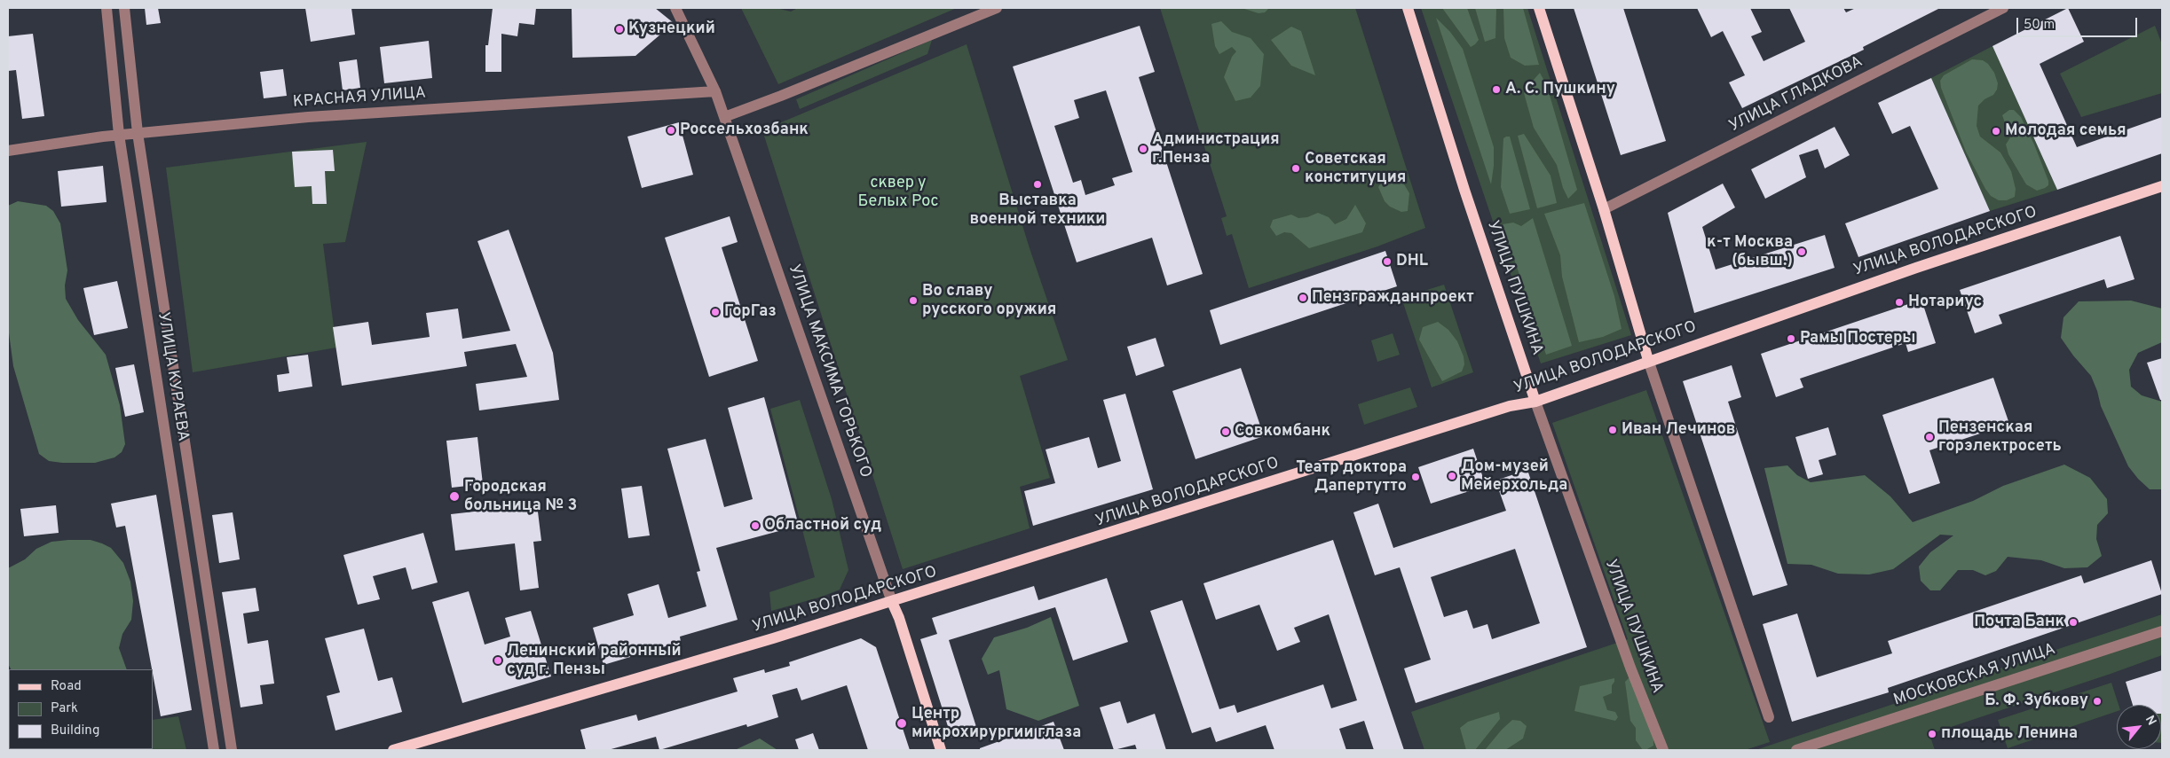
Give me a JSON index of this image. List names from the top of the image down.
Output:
{
  "streets": {
    "main road": ["УЛИЦА ВОЛОДАРСКОГО", "УЛИЦА ПУШКИНА", "УЛИЦА МАКСИМА ГОРЬКОГО"],
    "street": [
      "УЛИЦА ГЛАДКОВА",
      "КРАСНАЯ УЛИЦА",
      "УЛИЦА КУРАЕВА",
      "МОСКОВСКАЯ УЛИЦА"
    ]
  },
  "crossings": [
    ["КРАСНАЯ УЛИЦА", "УЛИЦА МАКСИМА ГОРЬКОГО"],
    ["КРАСНАЯ УЛИЦА", "УЛИЦА КУРАЕВА"],
    ["УЛИЦА ВОЛОДАРСКОГО", "УЛИЦА ПУШКИНА"],
    ["УЛИЦА ВОЛОДАРСКОГО", "УЛИЦА МАКСИМА ГОРЬКОГО"]
  ],
  "parks": ["сквер у Белых Рос"],
  "places": [
    "Кузнецкий",
    "А. С. Пушкину",
    "Россельхозбанк",
    "Молодая семья",
    "Администрация г.Пенза",
    "Советская конституция",
    "Выставка военной техники",
    "к-т Москва (бывш.)",
    "DHL",
    "Пензгражданпроект",
    "Во славу русского оружия",
    "Нотариус",
    "ГорГаз",
    "Рамы Постеры",
    "Иван Лечинов",
    "Совкомбанк",
    "Пензенская горэлектросеть",
    "Дом-музей Мейерхольда",
    "Театр доктора Дапертутто",
    "Городская больница № 3",
    "Областной суд",
    "Почта Банк",
    "Ленинский районный суд г. Пензы",
    "Б. Ф. Зубкову",
    "Центр микрохирургии глаза",
    "площадь Ленина"
  ],
  "legend": ["Road", "Park", "Building"],
  "scale_bar": "50 m",
  "north": "top right"
}
